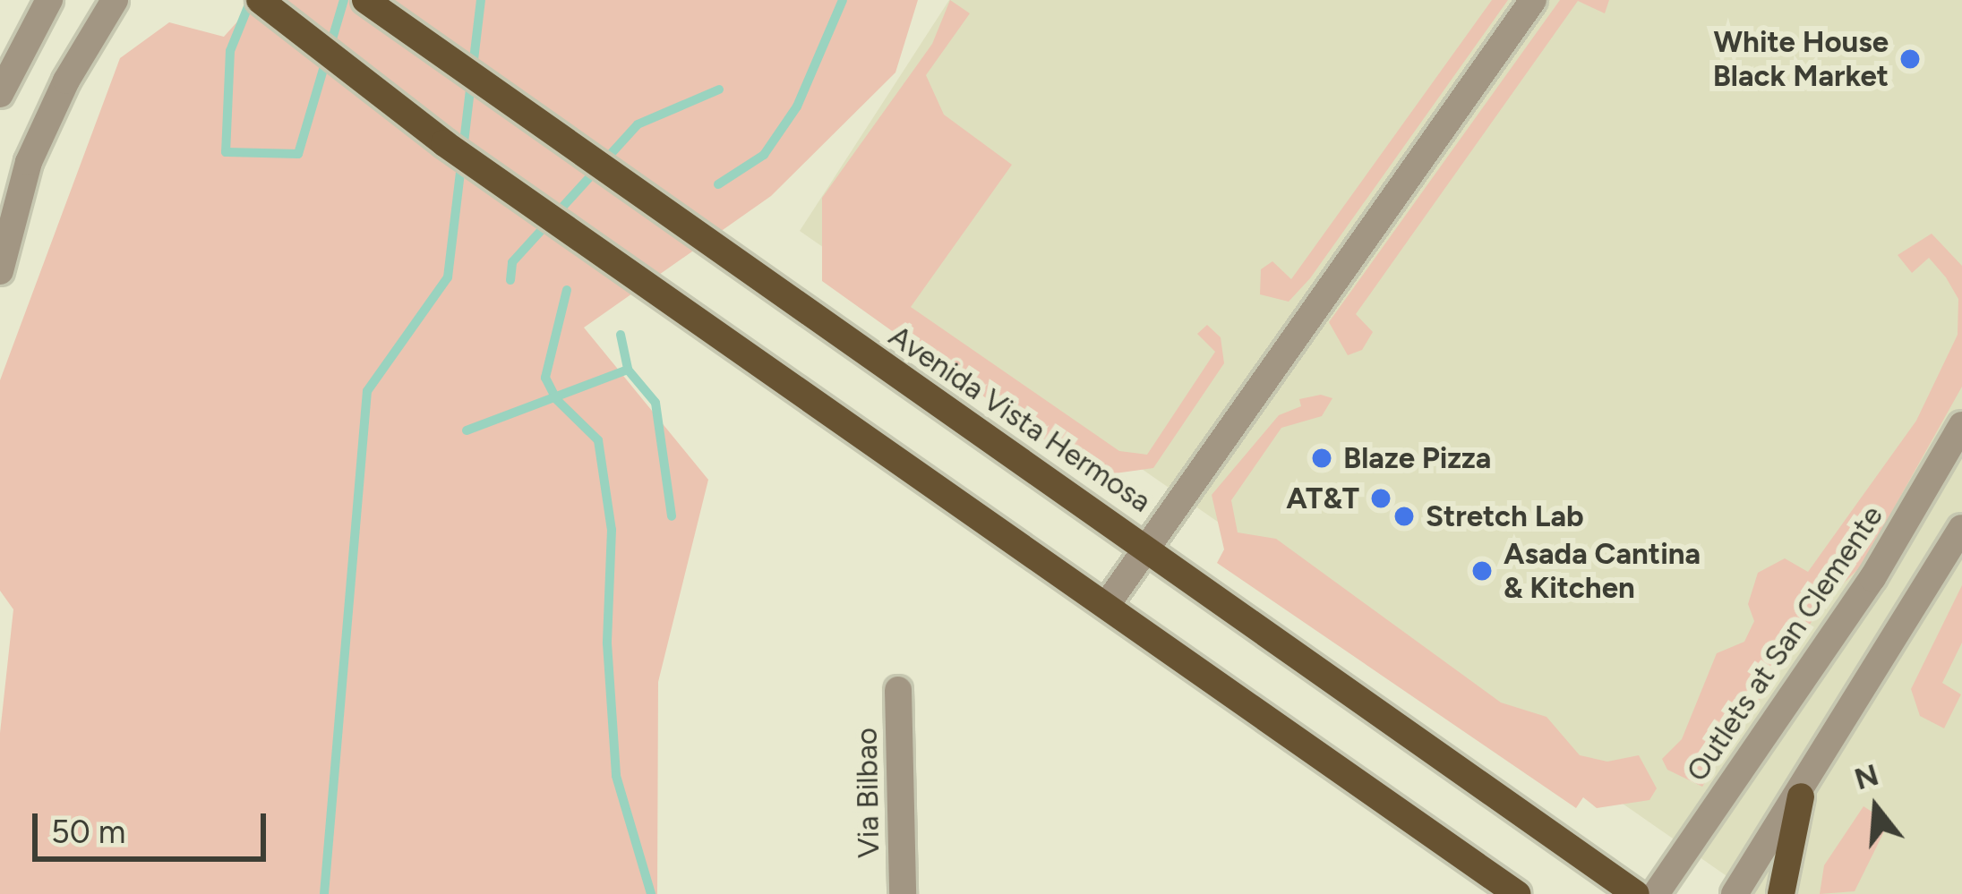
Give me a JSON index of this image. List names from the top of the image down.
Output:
{
  "streets": {
    "main road": ["Avenida Vista Hermosa"],
    "street": ["Outlets at San Clemente", "Via Bilbao"]
  },
  "places": [
    "White House Black Market",
    "Blaze Pizza",
    "AT&T",
    "Stretch Lab",
    "Asada Cantina & Kitchen"
  ],
  "scale_bar": "50 m",
  "north": "top"
}
